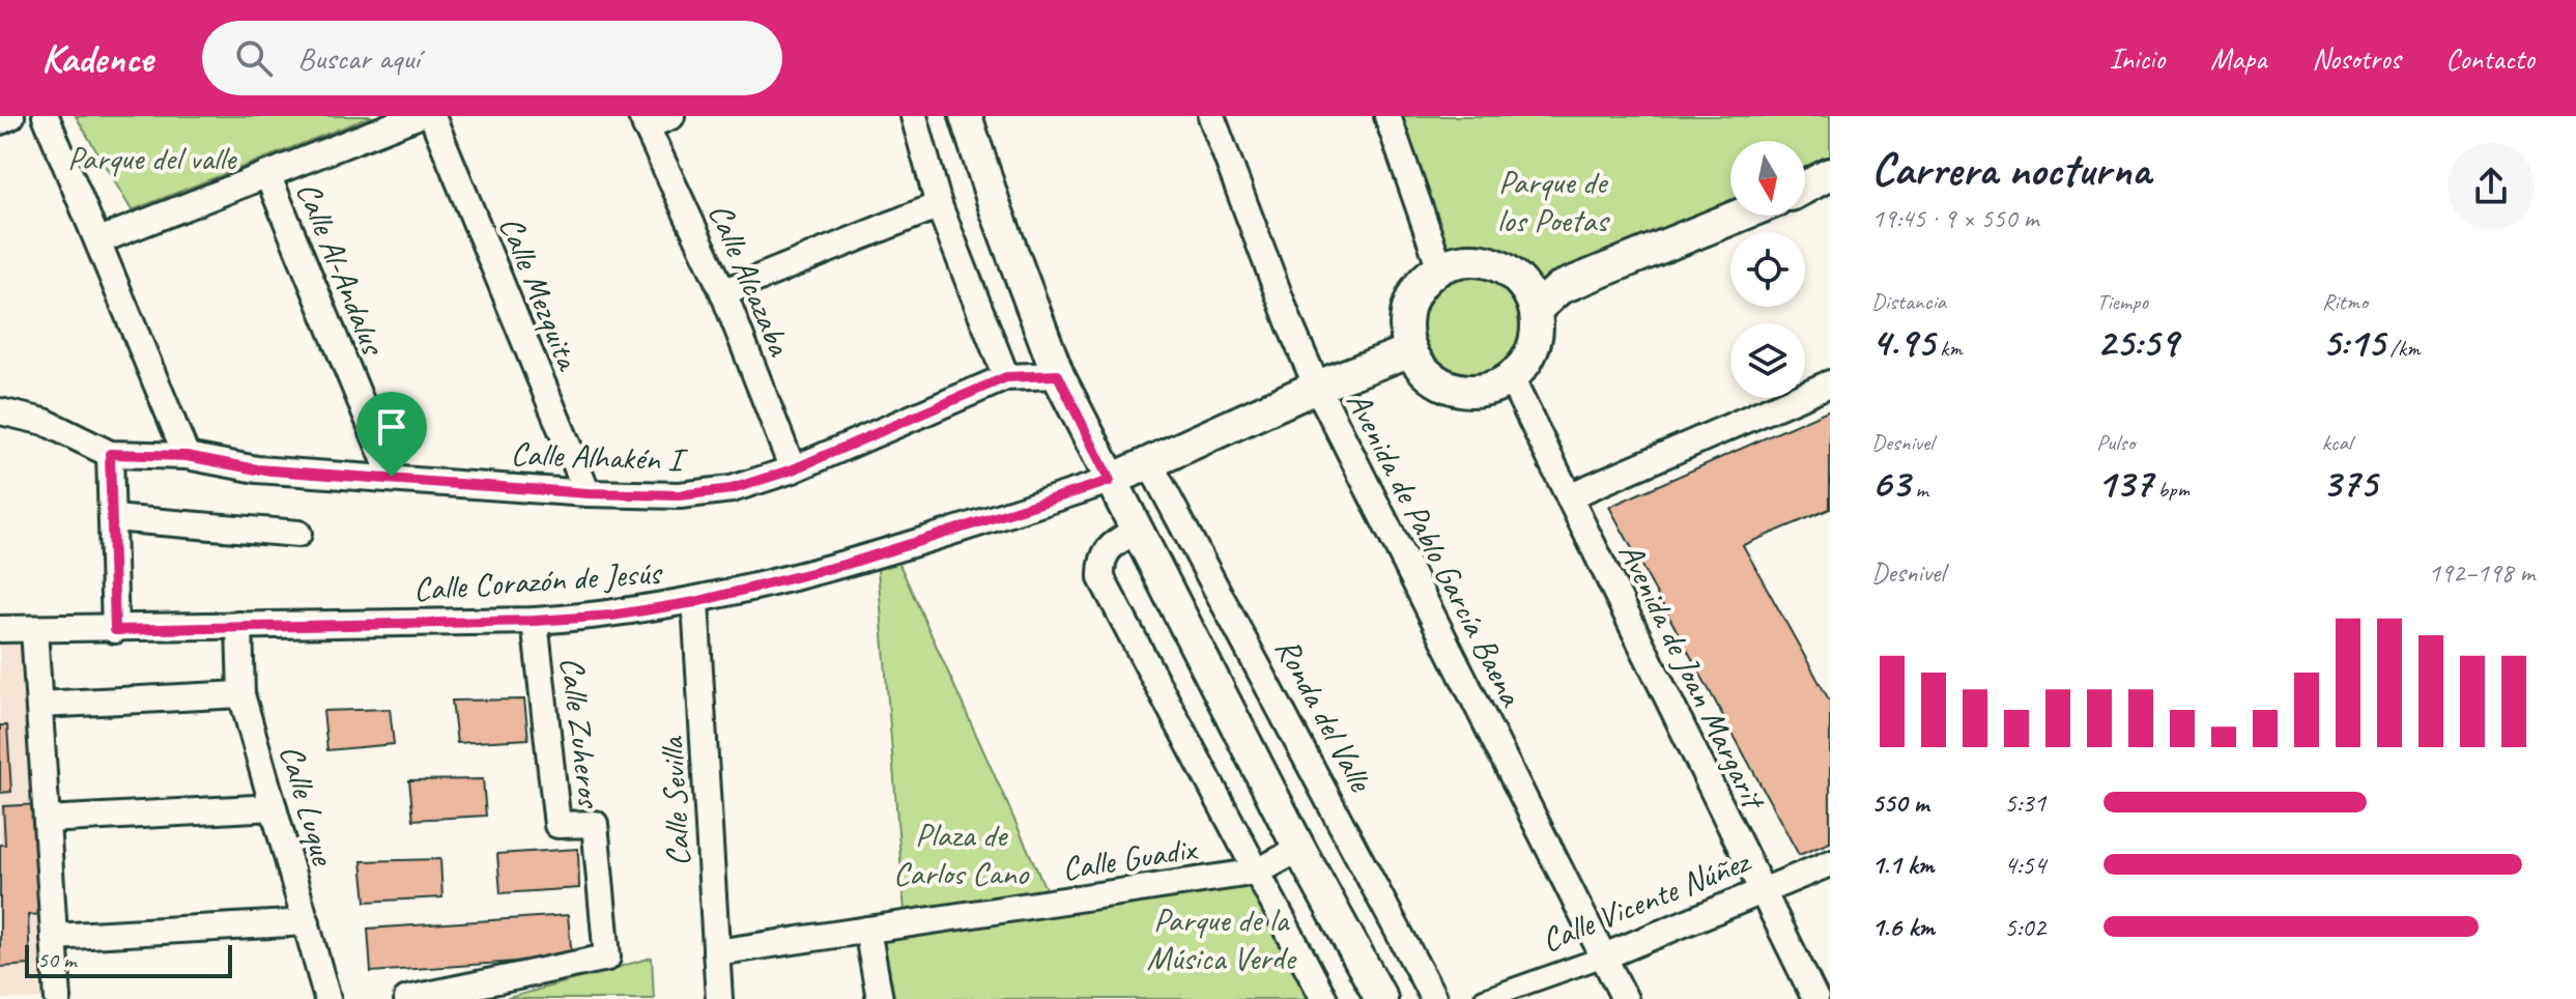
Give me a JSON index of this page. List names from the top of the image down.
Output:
{
  "streets": {
    "street": [
      "Calle Al-Andalus",
      "Calle Alcazaba",
      "Calle Mezquita",
      "Calle Alhakén I",
      "Avenida de Pablo García Baena",
      "Calle Corazón de Jesús",
      "Avenida de Joan Margarit",
      "Ronda del Valle",
      "Calle Zuheros",
      "Calle Sevilla",
      "Calle Luque",
      "Calle Guadix",
      "Calle Vicente Núñez"
    ]
  },
  "crossings": [
    ["Calle Al-Andalus", "Calle Alhakén I"],
    ["Calle Alcazaba", "Calle Alhakén I"],
    ["Calle Mezquita", "Calle Alhakén I"],
    ["Avenida de Pablo García Baena", "Calle Vicente Núñez"],
    ["Calle Corazón de Jesús", "Calle Zuheros"],
    ["Calle Corazón de Jesús", "Calle Sevilla"],
    ["Calle Corazón de Jesús", "Calle Luque"],
    ["Avenida de Joan Margarit", "Calle Vicente Núñez"],
    ["Calle Sevilla", "Calle Guadix"]
  ],
  "parks": [
    "Parque del valle",
    "Parque de los Poetas",
    "Plaza de Carlos Cano",
    "Parque de la Música Verde"
  ],
  "scale_bar": "50 m",
  "north": "bottom",
  "page": {
    "header": "Kadence",
    "search": "Buscar aquí",
    "nav": [
      "Inicio",
      "Mapa",
      "Nosotros",
      "Contacto"
    ],
    "heading": ["Carrera nocturna", "19:45 · 9 × 550 m"],
    "stats": [
      ["Distancia", "4.95 km"],
      ["Tiempo", "25:59"],
      ["Ritmo", "5:15 /km"],
      ["Desnivel", "63 m"],
      ["Pulso", "137 bpm"],
      ["kcal", "375"]
    ],
    "chart": ["Desnivel", "192–198 m"],
    "list": [
      {
        "name": "550 m",
        "note": "5:31"
      },
      {
        "name": "1.1 km",
        "note": "4:54"
      },
      {
        "name": "1.6 km",
        "note": "5:02"
      }
    ],
    "scale": "50 m"
  }
}
